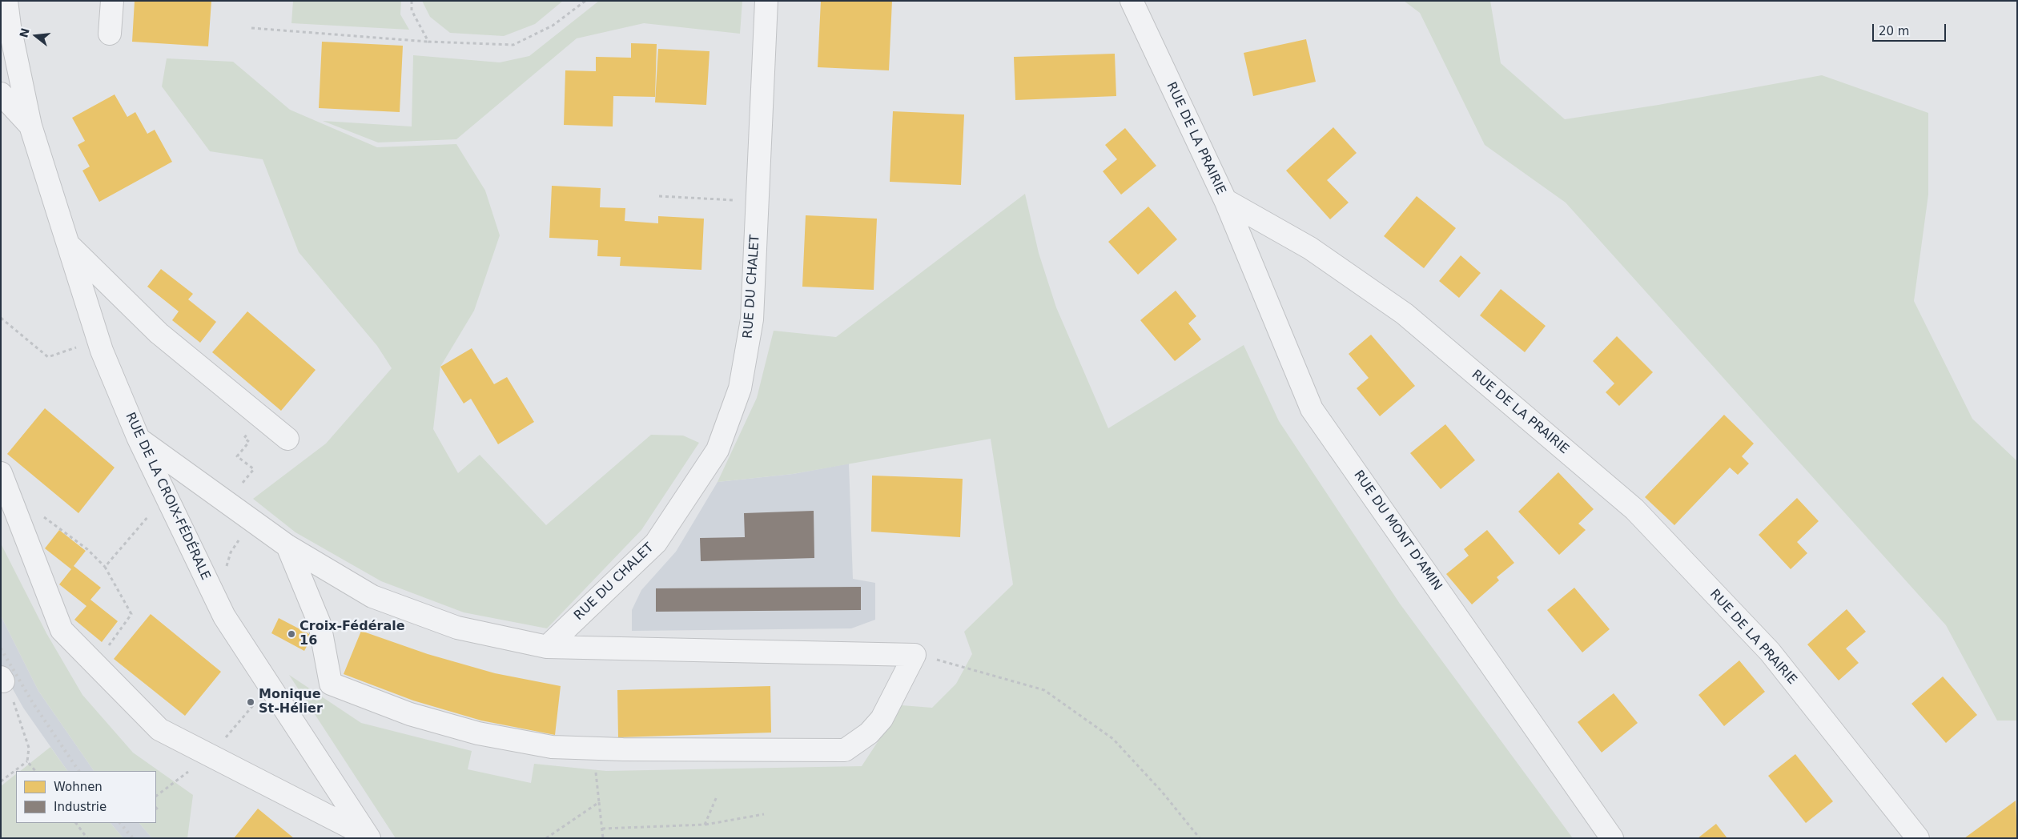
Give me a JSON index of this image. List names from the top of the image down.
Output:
{
  "streets": {
    "street": [
      "RUE DE LA PRAIRIE",
      "RUE DU CHALET",
      "RUE DE LA CROIX-FÉDÉRALE",
      "RUE DU MONT D'AMIN"
    ]
  },
  "crossings": [
    ["RUE DE LA PRAIRIE", "RUE DU MONT D'AMIN"]
  ],
  "places": ["Croix-Fédérale 16", "Monique St-Hélier"],
  "legend": ["Wohnen", "Industrie"],
  "scale_bar": "20 m",
  "north": "left"
}
